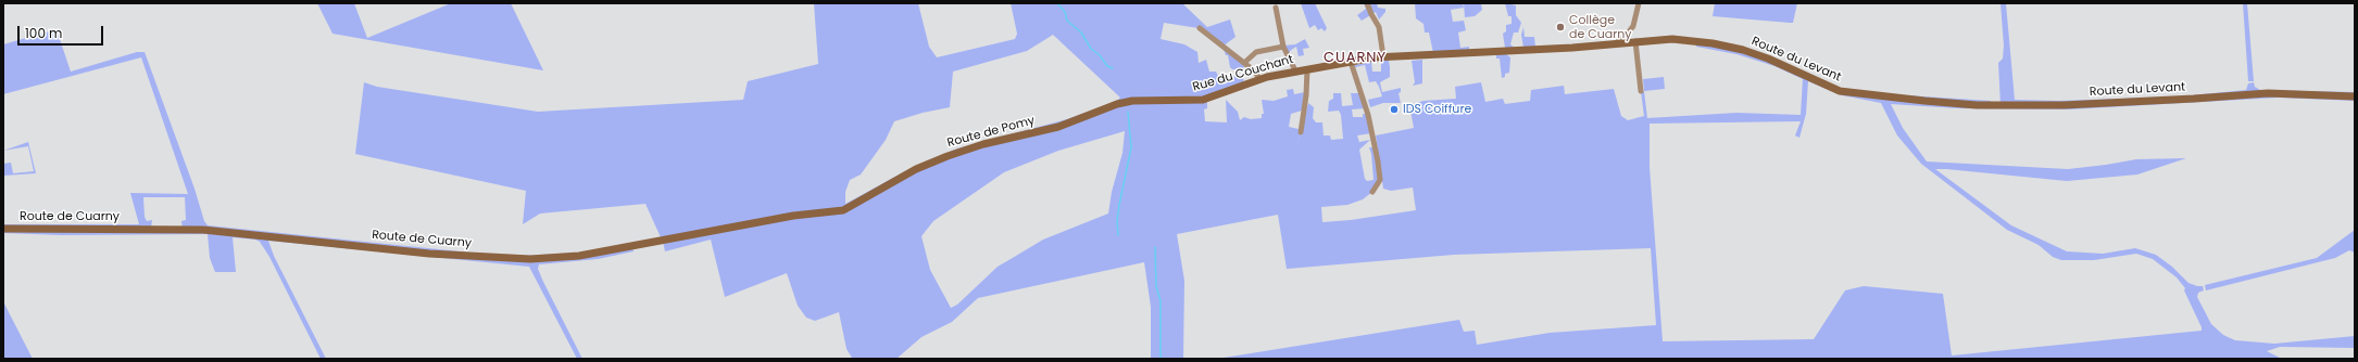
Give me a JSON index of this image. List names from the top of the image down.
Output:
{
  "streets": {
    "street": [
      "Route du Levant",
      "Rue du Couchant",
      "Route de Pomy",
      "Route de Cuarny"
    ]
  },
  "crossings": [
    ["Route du Levant", "Rue du Couchant"],
    ["Rue du Couchant", "Route de Pomy"],
    ["Route de Pomy", "Route de Cuarny"]
  ],
  "districts": ["CUARNY"],
  "places": ["Collège de Cuarny", "IDS Coiffure"],
  "scale_bar": "100 m"
}
